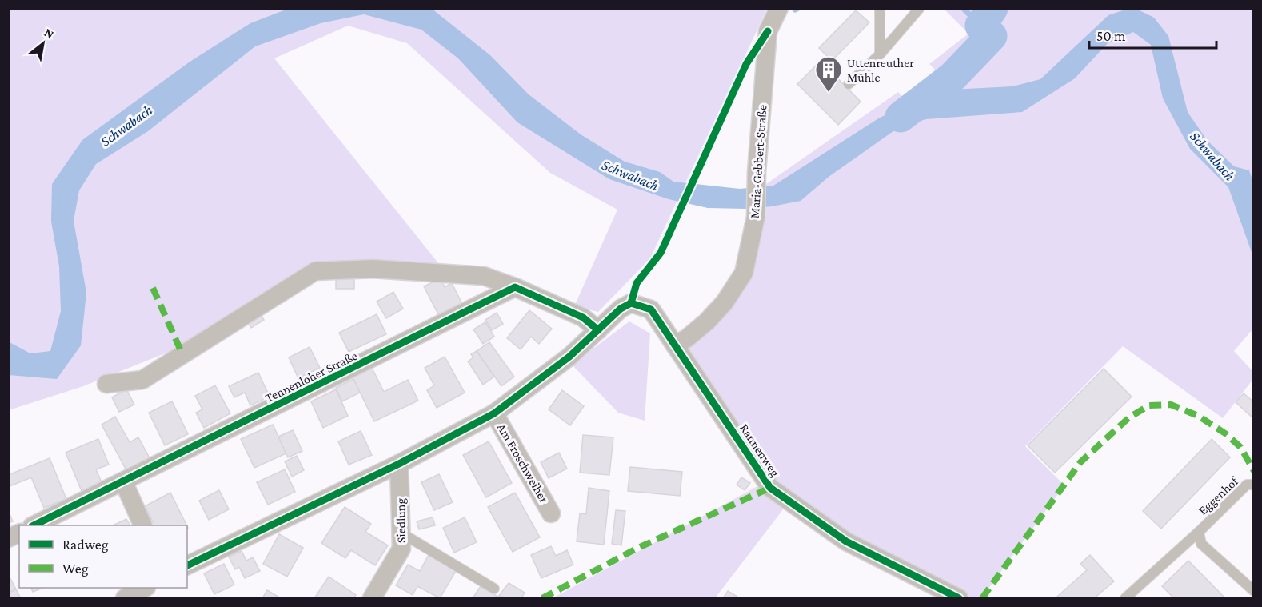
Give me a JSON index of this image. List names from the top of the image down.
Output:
{
  "streets": {
    "street": [
      "Maria-Gebbert-Straße",
      "Tennenloher Straße",
      "Rannenweg",
      "Am Froschweiher",
      "Siedlung"
    ],
    "lane": ["Eggenhof"]
  },
  "crossings": [
    ["Maria-Gebbert-Straße", "Rannenweg"]
  ],
  "water": ["Schwabach"],
  "places": {
    "building": ["Uttenreuther Mühle"]
  },
  "legend": ["Radweg", "Weg"],
  "scale_bar": "50 m",
  "north": "top right"
}
